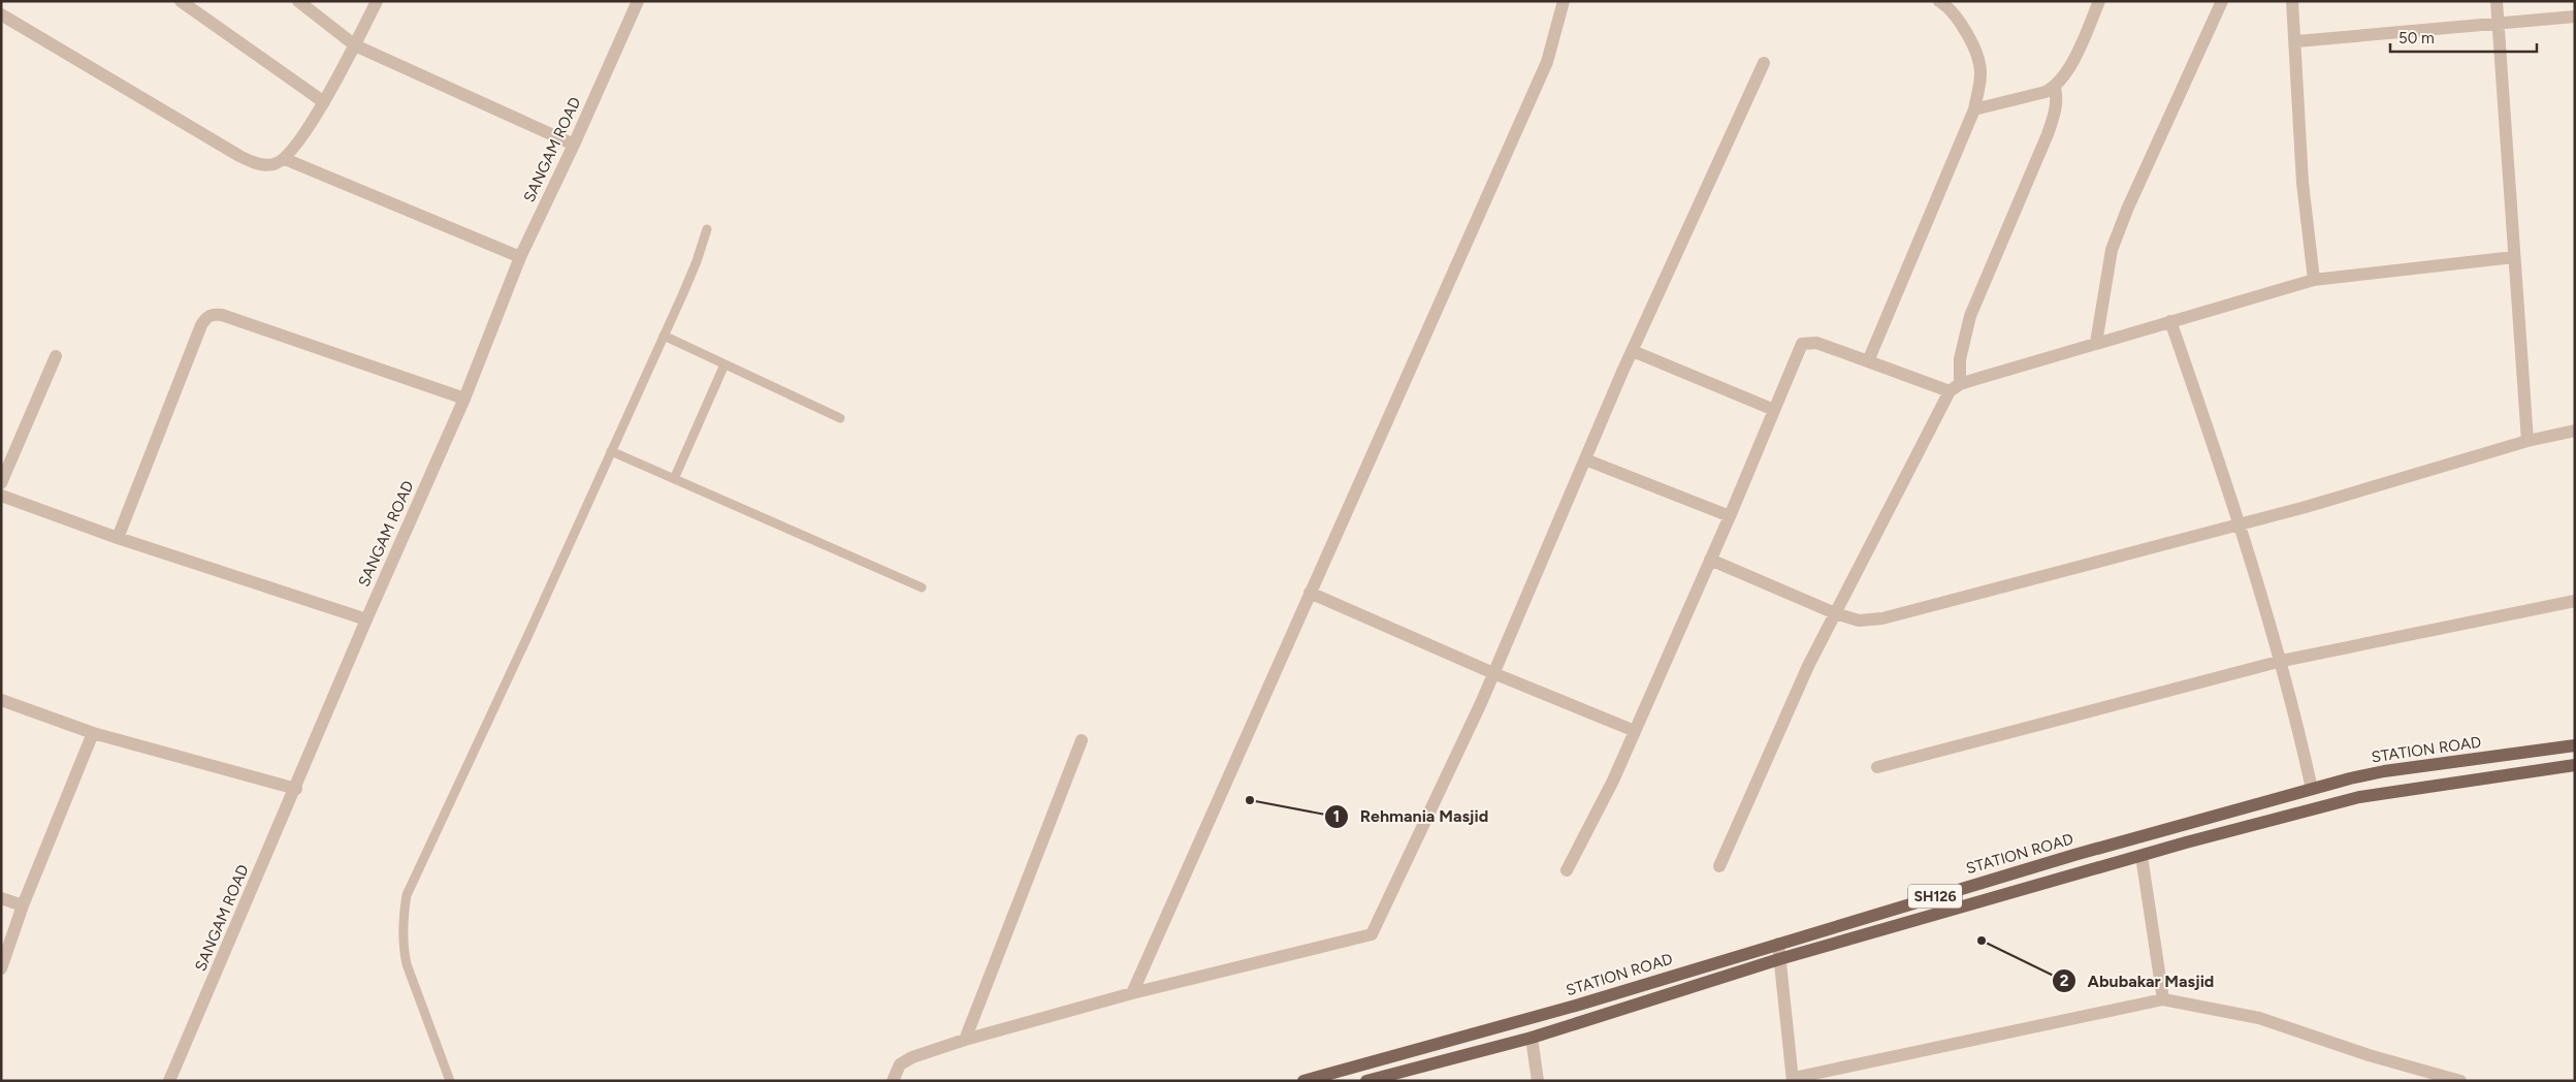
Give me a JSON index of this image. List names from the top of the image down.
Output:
{
  "streets": {
    "main road": ["STATION ROAD", "SH126"],
    "street": ["SANGAM ROAD"]
  },
  "places": ["Rehmania Masjid", "Abubakar Masjid"],
  "scale_bar": "50 m"
}
